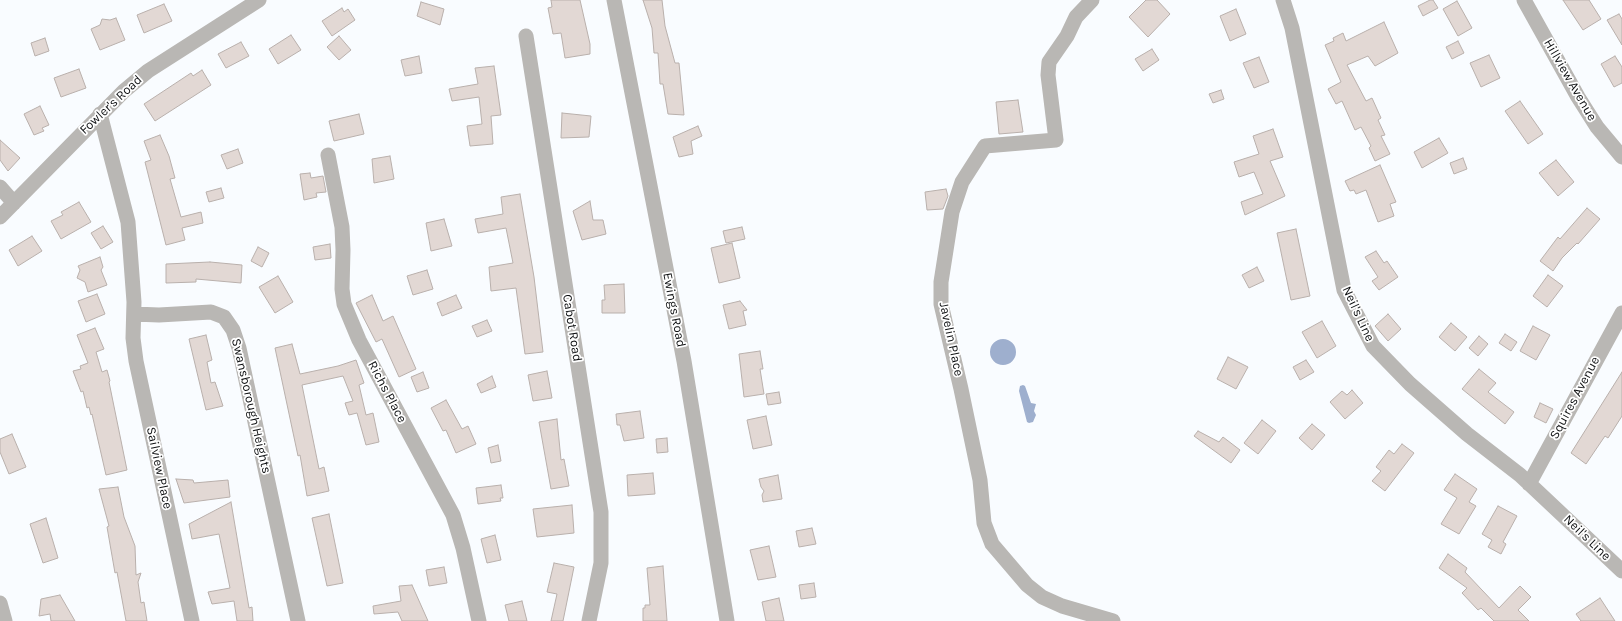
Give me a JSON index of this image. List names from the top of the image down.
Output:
{
  "streets": {
    "street": [
      "Hillview Avenue",
      "Fowler's Road",
      "Ewings Road",
      "Neil's Line",
      "Cabot Road",
      "Javelin Place",
      "Richs Place",
      "Squires Avenue",
      "Swansborough Heights",
      "Sailview Place"
    ]
  },
  "crossings": [
    ["Neil's Line", "Squires Avenue"],
    ["Swansborough Heights", "Sailview Place"]
  ]
}
